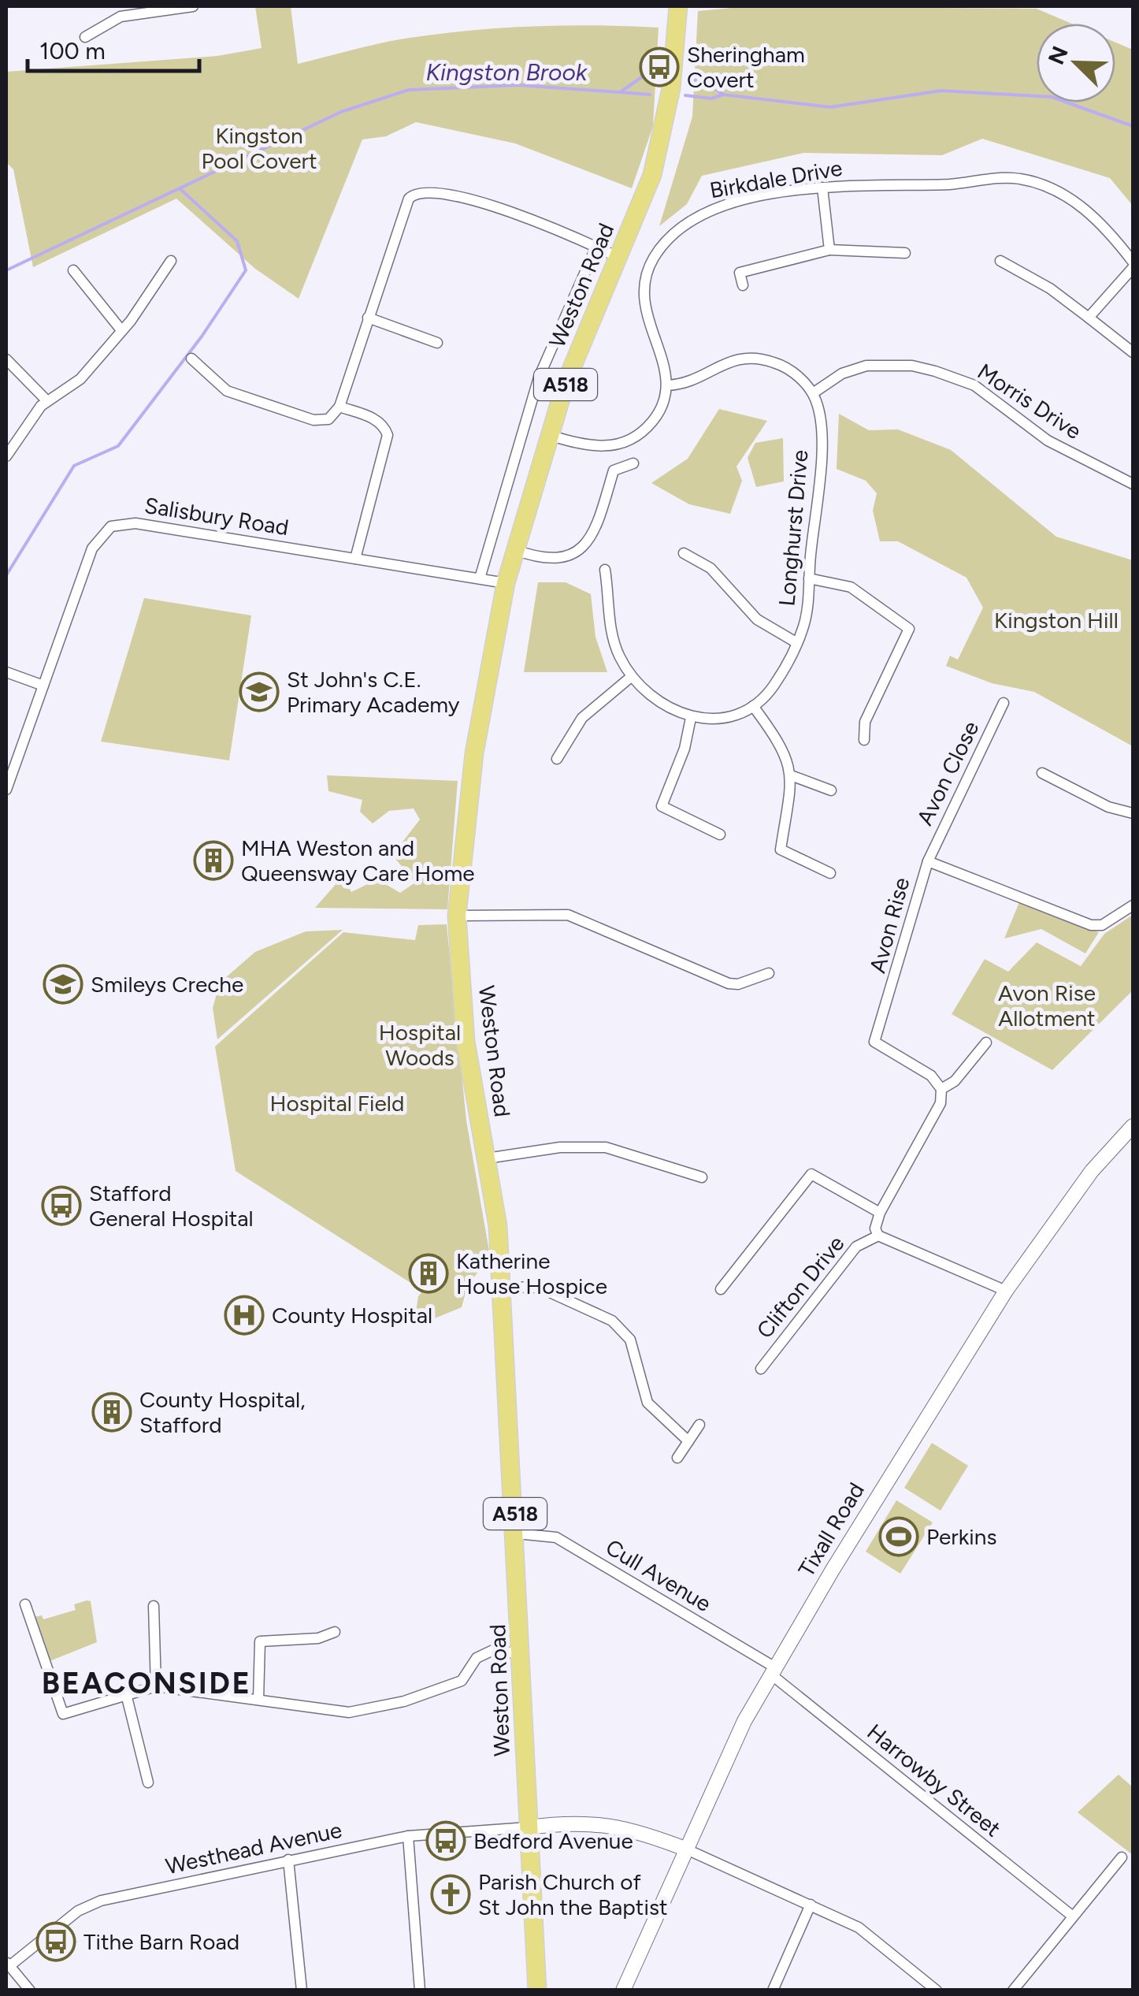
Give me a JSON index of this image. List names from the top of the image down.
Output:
{
  "streets": {
    "highway": ["Weston Road", "A518"],
    "street": [
      "Birkdale Drive",
      "Morris Drive",
      "Salisbury Road",
      "Longhurst Drive",
      "Avon Close",
      "Avon Rise",
      "Clifton Drive",
      "Tixall Road",
      "Cull Avenue",
      "Harrowby Street",
      "Westhead Avenue"
    ]
  },
  "crossings": [
    ["Weston Road", "Salisbury Road"],
    ["Weston Road", "Cull Avenue"],
    ["Weston Road", "Westhead Avenue"],
    ["Morris Drive", "Longhurst Drive"],
    ["Avon Close", "Avon Rise"],
    ["Clifton Drive", "Tixall Road"],
    ["Tixall Road", "Cull Avenue"],
    ["Tixall Road", "Harrowby Street"],
    ["Cull Avenue", "Harrowby Street"]
  ],
  "districts": ["BEACONSIDE"],
  "water": ["Kingston Brook"],
  "parks": [
    "Kingston Pool Covert",
    "Kingston Hill",
    "Avon Rise Allotment",
    "Hospital Woods",
    "Hospital Field"
  ],
  "places": {
    "bus stop": [
      "Sheringham Covert",
      "Stafford General Hospital",
      "Bedford Avenue",
      "Tithe Barn Road"
    ],
    "school or university": ["St John's C.E. Primary Academy", "Smileys Creche"],
    "building": ["MHA Weston and Queensway Care Home", "Katherine House Hospice", "County Hospital, Stafford"],
    "hospital": ["County Hospital"],
    "sports": ["Perkins"],
    "church": ["Parish Church of St John the Baptist"]
  },
  "scale_bar": "100 m",
  "north": "top left"
}
